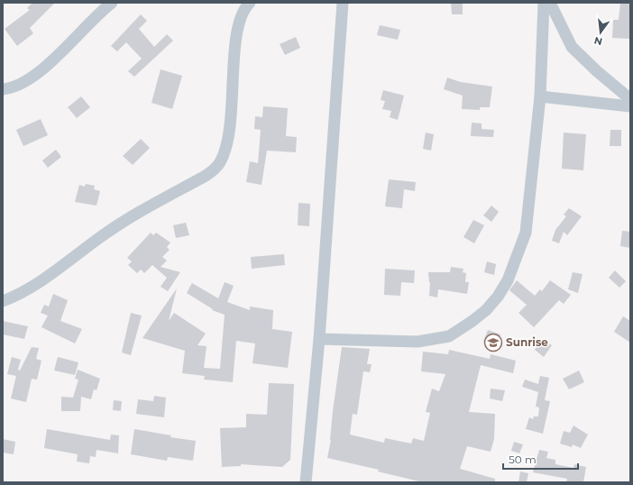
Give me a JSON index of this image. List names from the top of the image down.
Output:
{
  "places": {
    "school or university": ["Sunrise"]
  },
  "scale_bar": "50 m",
  "north": "bottom"
}
